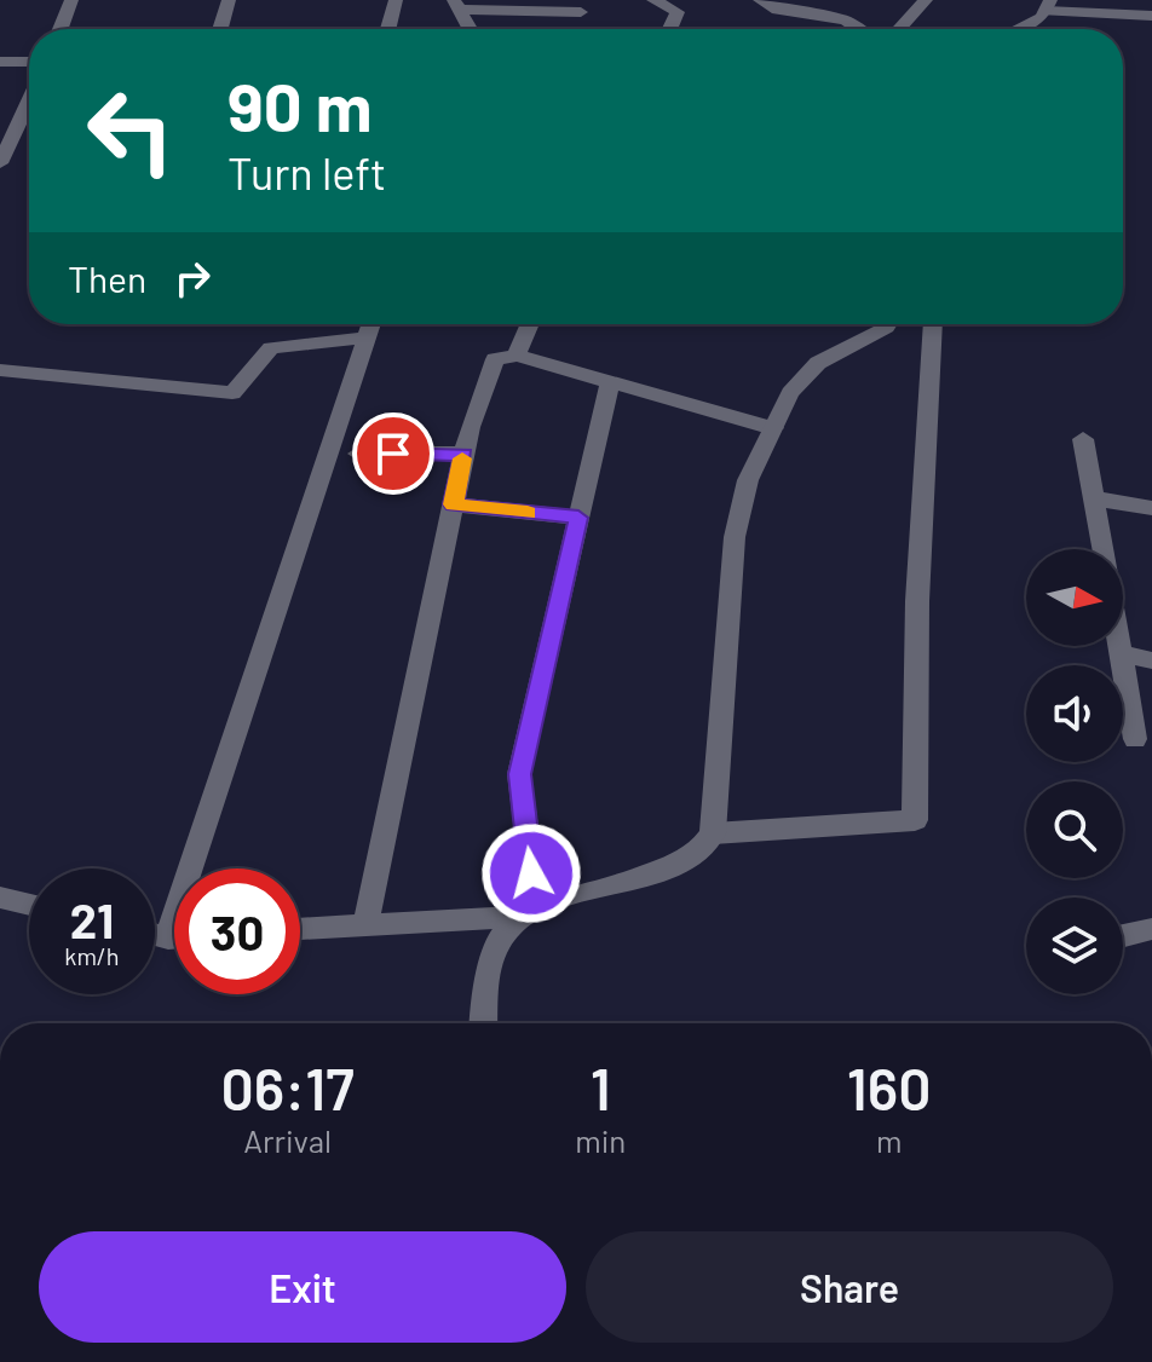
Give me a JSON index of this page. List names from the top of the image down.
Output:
{
  "north": "right",
  "page": {
    "turn": ["90 m", "Turn left"],
    "then": "Then",
    "speed": "21 km/h",
    "limit": "30",
    "eta": [
      "06:17",
      "Arrival",
      "1",
      "min",
      "160",
      "m"
    ],
    "buttons": ["Exit", "Share"]
  }
}
